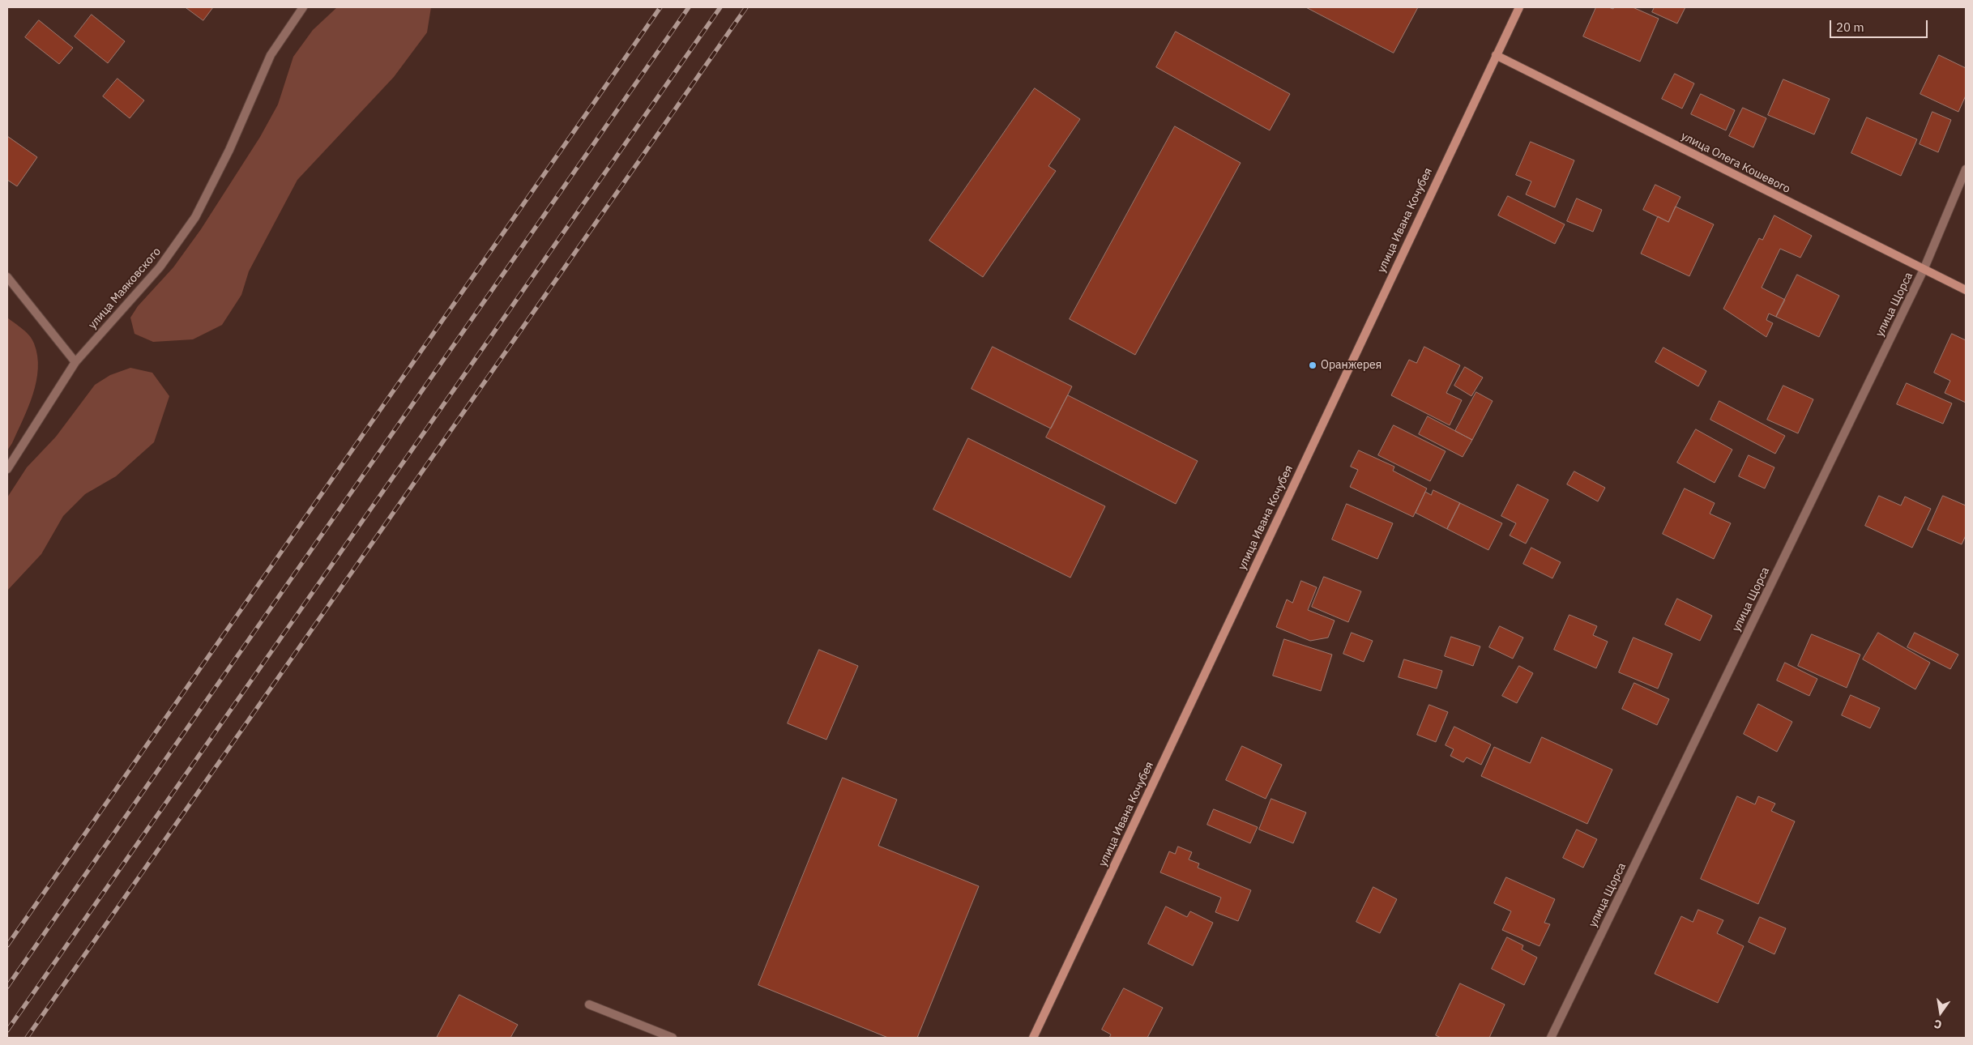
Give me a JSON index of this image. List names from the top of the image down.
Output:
{
  "streets": {
    "street": [
      "улица Олега Кошевого",
      "улица Ивана Кочубея",
      "улица Маяковского",
      "улица Щорса"
    ]
  },
  "crossings": [
    ["улица Олега Кошевого", "улица Ивана Кочубея"],
    ["улица Олега Кошевого", "улица Щорса"]
  ],
  "places": ["Оранжерея"],
  "scale_bar": "20 m",
  "north": "bottom"
}
